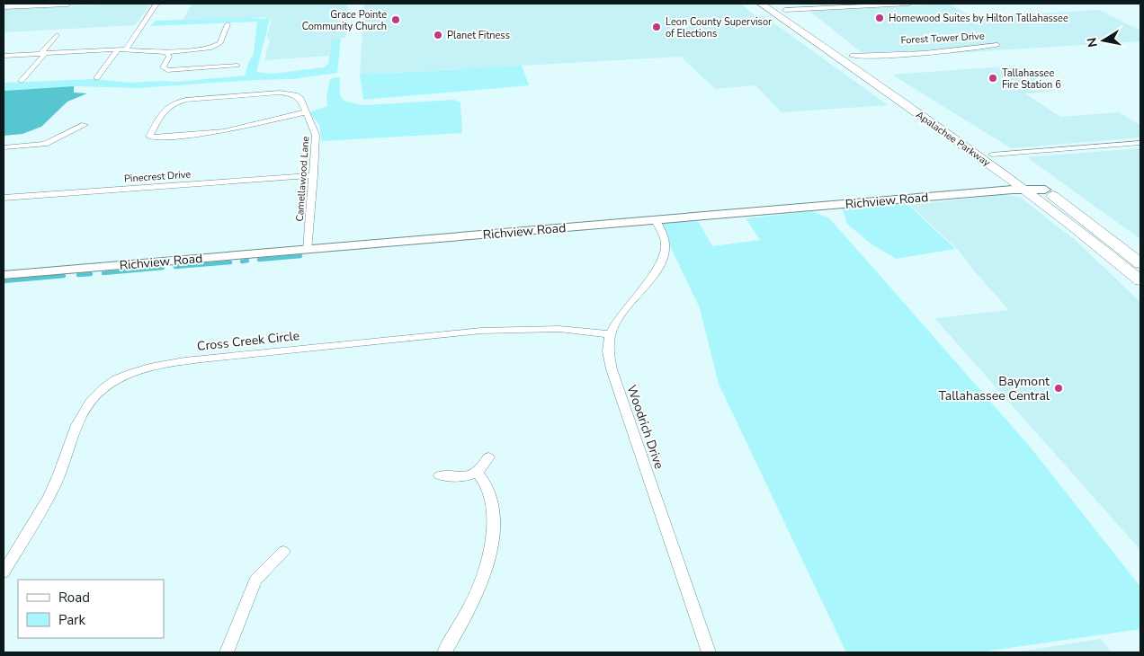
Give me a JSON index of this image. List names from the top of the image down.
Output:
{
  "streets": {
    "main road": ["Apalachee Parkway"],
    "street": [
      "Forest Tower Drive",
      "Pinecrest Drive",
      "Camellawood Lane",
      "Richview Road",
      "Cross Creek Circle",
      "Woodrich Drive"
    ]
  },
  "crossings": [
    ["Forest Tower Drive", "Apalachee Parkway"],
    ["Apalachee Parkway", "Richview Road"],
    ["Pinecrest Drive", "Camellawood Lane"],
    ["Camellawood Lane", "Richview Road"],
    ["Richview Road", "Woodrich Drive"],
    ["Cross Creek Circle", "Woodrich Drive"]
  ],
  "places": [
    "Homewood Suites by Hilton Tallahassee",
    "Grace Pointe Community Church",
    "Leon County Supervisor of Elections",
    "Planet Fitness",
    "Tallahassee Fire Station 6",
    "Baymont Tallahassee Central"
  ],
  "legend": ["Road", "Park"],
  "north": "left"
}
